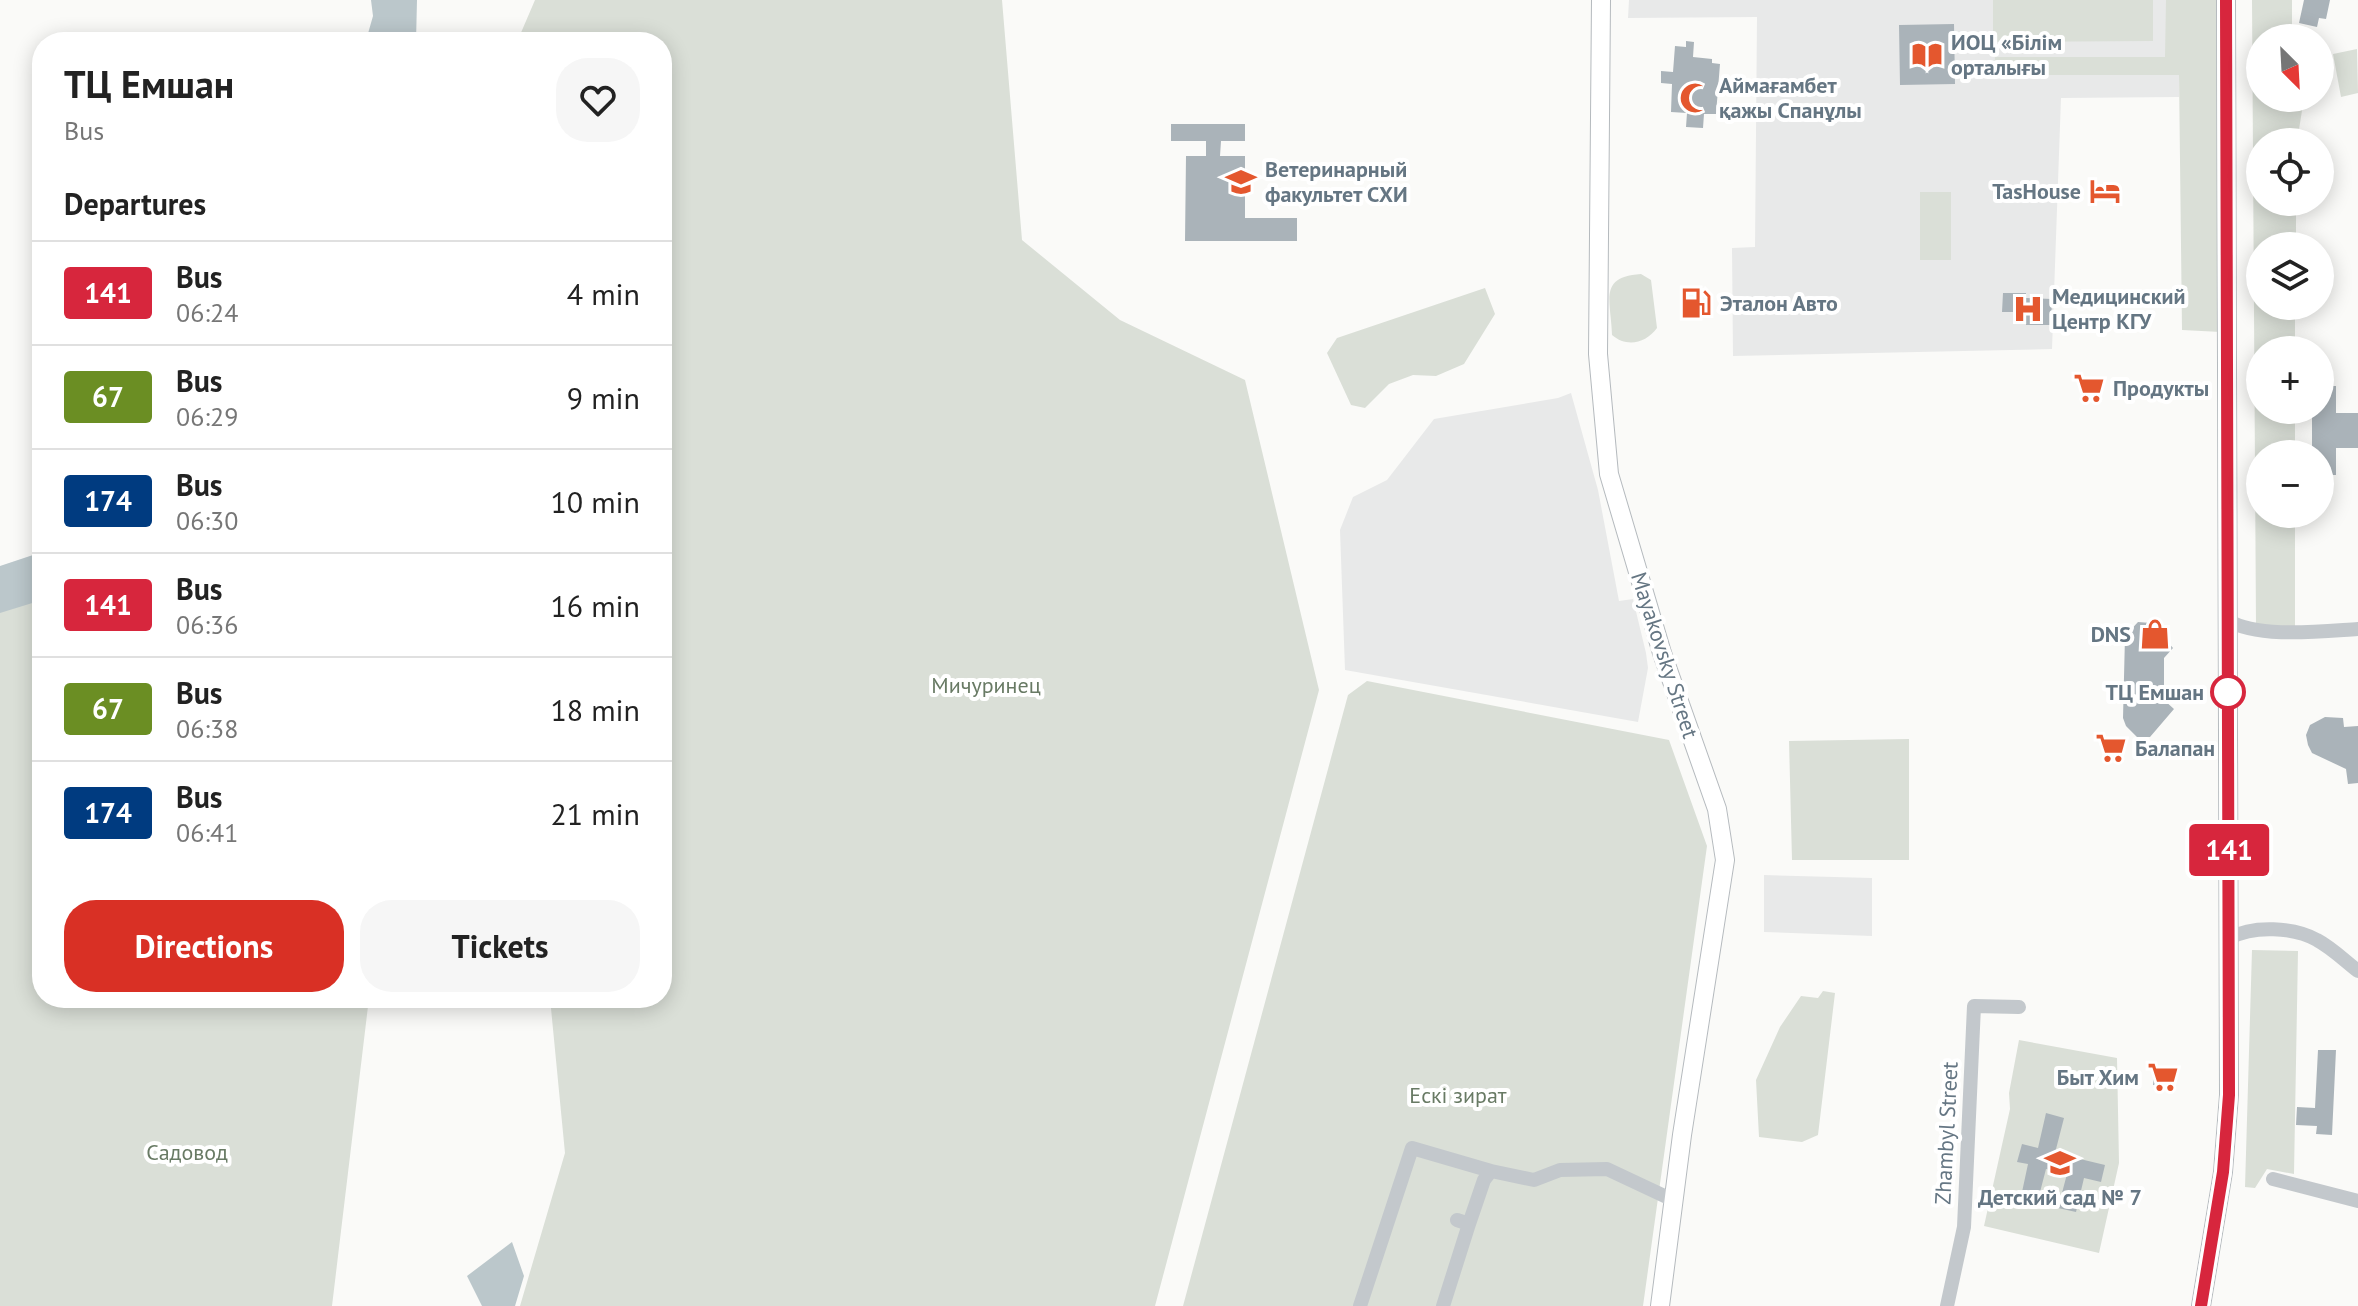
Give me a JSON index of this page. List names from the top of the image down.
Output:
{
  "streets": {
    "main road": ["Mayakovsky Street"],
    "street": ["Zhambyl Street"]
  },
  "parks": ["Мичуринец", "Ескі зират", "Садовод"],
  "places": {
    "library": ["ИОЦ «Білім орталығы"],
    "mosque": ["Аймағамбет қажы Спанұлы"],
    "school or university": ["Ветеринарный факультет СХИ", "Детский сад № 7"],
    "hotel": ["TasHouse"],
    "fuel station": ["Эталон Авто"],
    "hospital": ["Медицинский Центр КГУ"],
    "supermarket": ["Продукты", "Балапан", "Быт Хим"],
    "shop": ["DNS"],
    "other": ["ТЦ Емшан"]
  },
  "lines": ["bus line 141"],
  "north": "bottom right",
  "page": {
    "on_map": "141",
    "map_buttons": ["+", "−"],
    "heading": [
      ["ТЦ Емшан", "Bus"],
      "Departures"
    ],
    "list": [
      {
        "mark": "141",
        "name": "Bus",
        "note": "06:24",
        "value": "4 min"
      },
      {
        "mark": "67",
        "name": "Bus",
        "note": "06:29",
        "value": "9 min"
      },
      {
        "mark": "174",
        "name": "Bus",
        "note": "06:30",
        "value": "10 min"
      },
      {
        "mark": "141",
        "name": "Bus",
        "note": "06:36",
        "value": "16 min"
      },
      {
        "mark": "67",
        "name": "Bus",
        "note": "06:38",
        "value": "18 min"
      },
      {
        "mark": "174",
        "name": "Bus",
        "note": "06:41",
        "value": "21 min"
      }
    ],
    "buttons": ["Directions", "Tickets"]
  }
}
